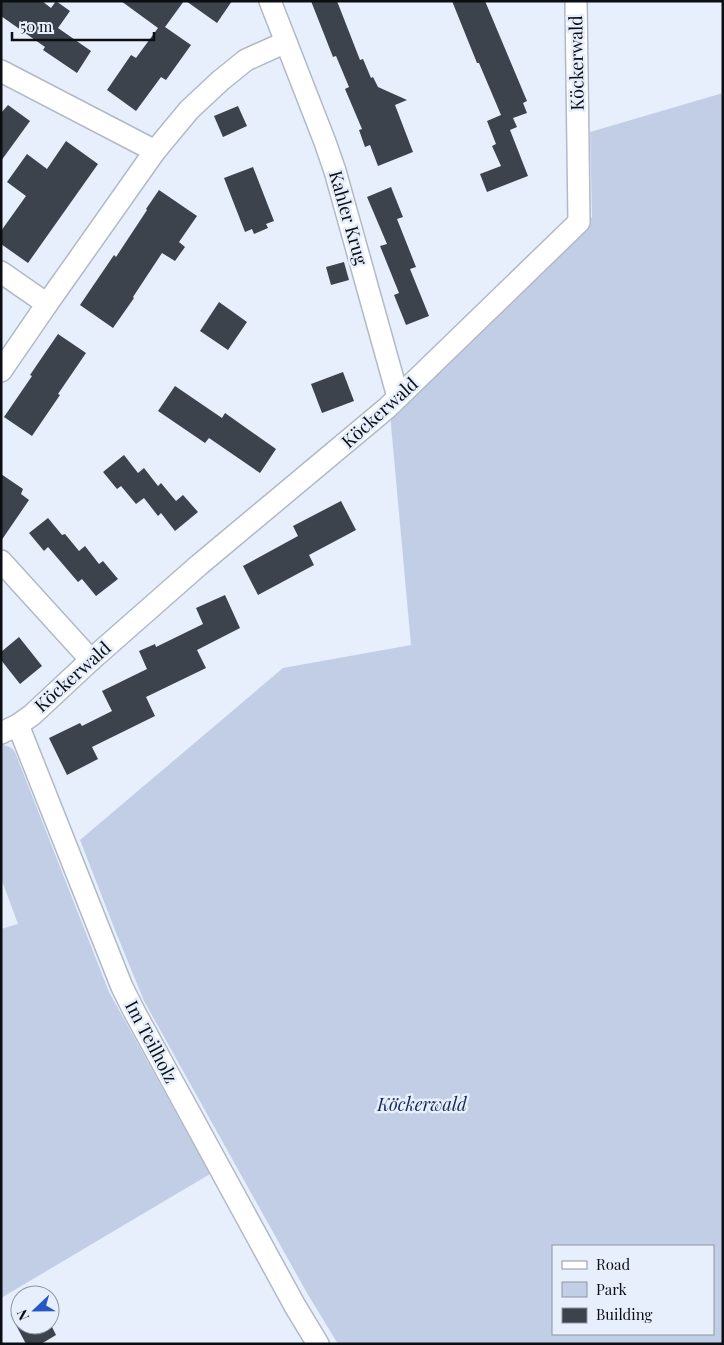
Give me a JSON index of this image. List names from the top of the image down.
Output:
{
  "streets": {
    "street": ["Köckerwald", "Kahler Krug", "Im Teilholz"]
  },
  "crossings": [
    ["Köckerwald", "Kahler Krug"],
    ["Köckerwald", "Im Teilholz"]
  ],
  "parks": ["Köckerwald"],
  "legend": ["Road", "Park", "Building"],
  "scale_bar": "50 m",
  "north": "left"
}
